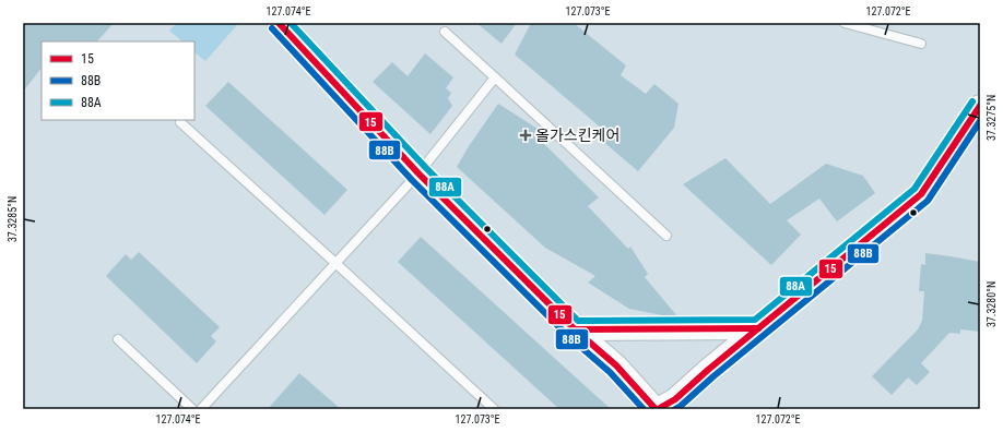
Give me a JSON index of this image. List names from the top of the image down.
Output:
{
  "places": {
    "health": ["올가스킨케어"]
  },
  "lines": ["transit line 15", "transit line 88A", "transit line 88B"],
  "legend": ["15", "88B", "88A"],
  "coordinates": [
    "127.074°E",
    "127.073°E",
    "127.072°E",
    "37.3275°N",
    "37.3285°N",
    "37.3280°N"
  ]
}
